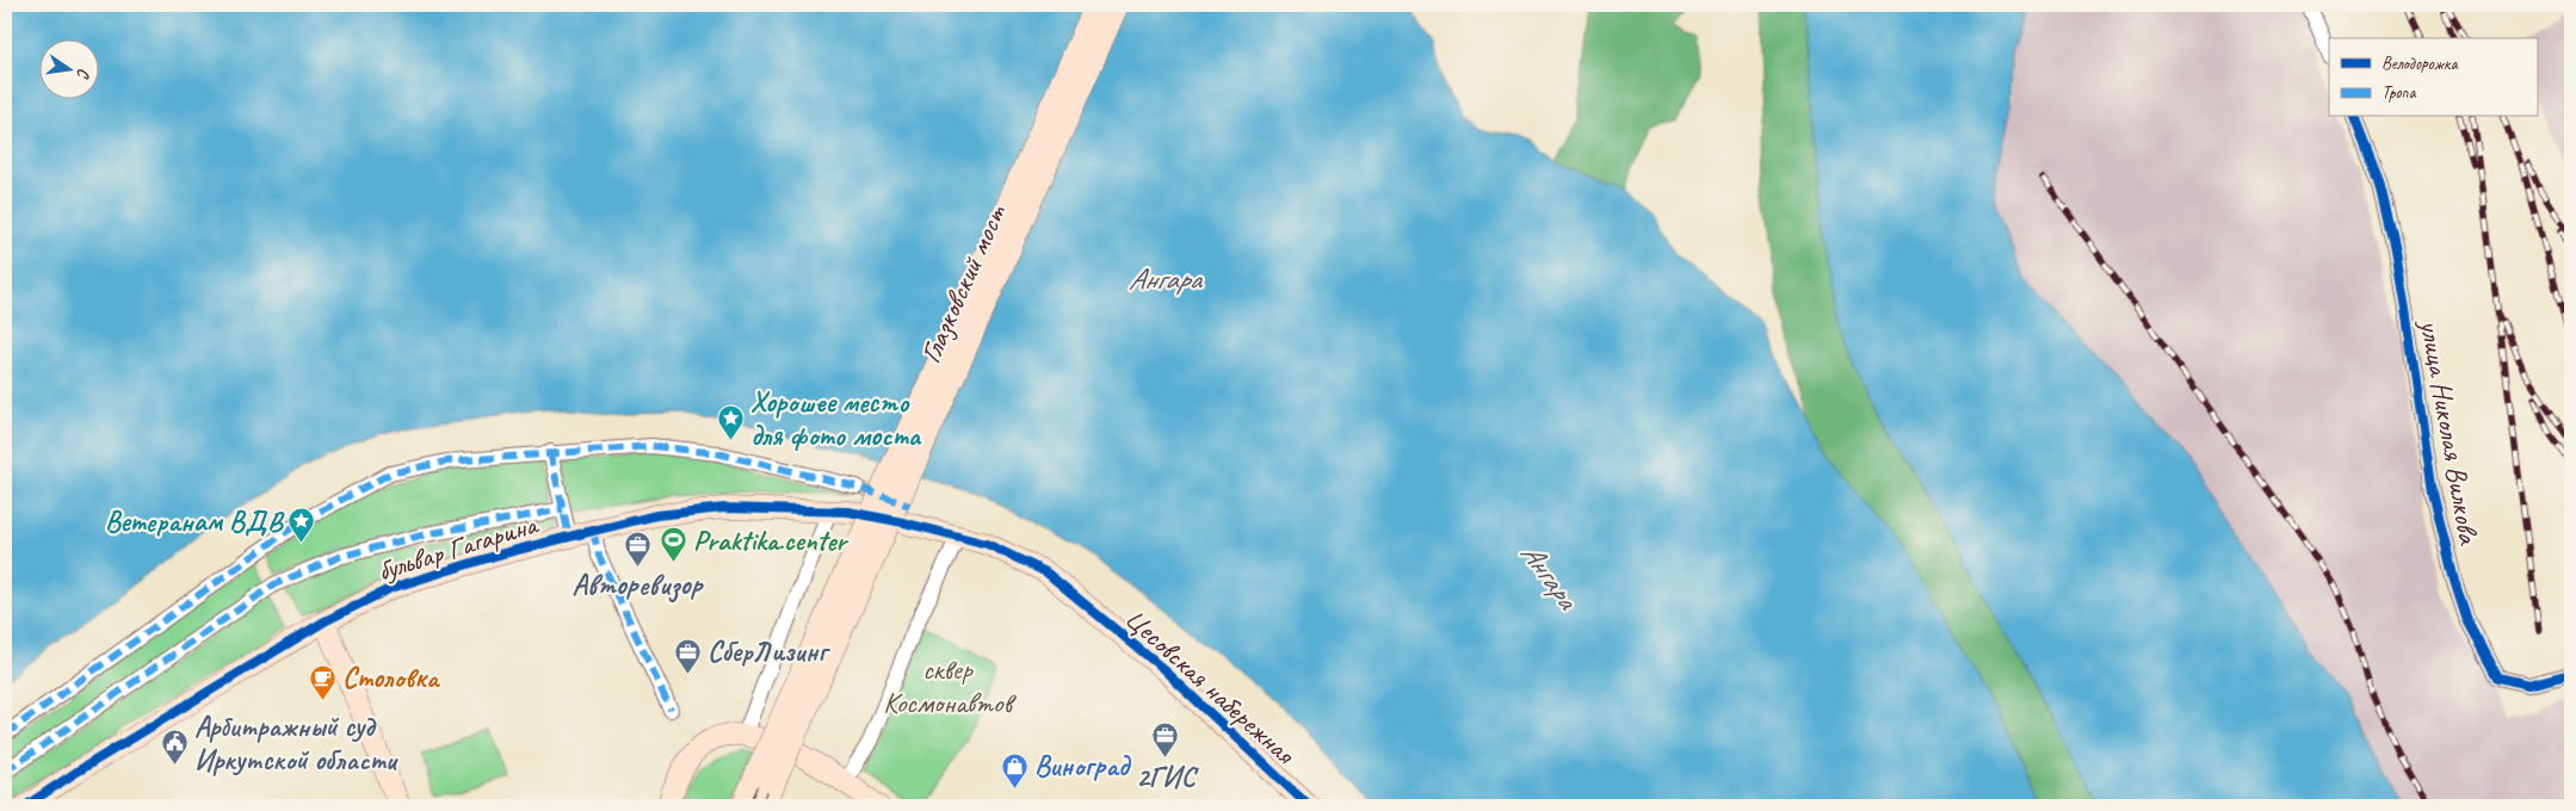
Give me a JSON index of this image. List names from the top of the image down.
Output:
{
  "streets": {
    "main road": ["Глазковский мост", "бульвар Гагарина", "Цесовская набережная"],
    "street": ["улица Николая Вилкова"]
  },
  "crossings": [
    ["бульвар Гагарина", "Цесовская набережная"]
  ],
  "water": ["Ангара"],
  "parks": ["сквер Космонавтов"],
  "places": {
    "place": ["Хорошее место для фото моста", "Ветеранам ВДВ"],
    "sports": ["Praktika.center"],
    "office": ["Авторевизор", "СберЛизинг", "2ГИС"],
    "cafe": ["Столовка"],
    "public building": ["Арбитражный суд Иркутской области"],
    "shop": ["Виноград"]
  },
  "legend": ["Велодорожка", "Тропа"],
  "north": "right"
}
